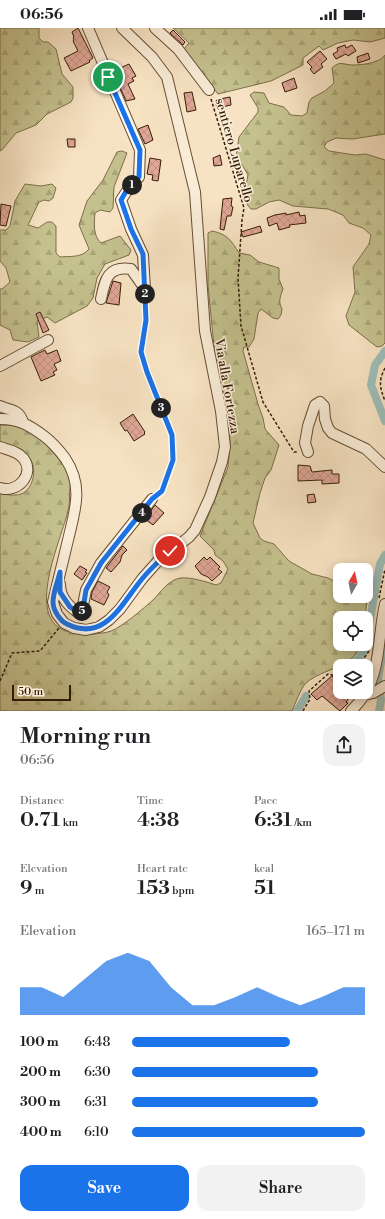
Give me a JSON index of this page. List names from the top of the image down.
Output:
{
  "streets": {
    "street": ["Via alla Fortezza"],
    "path": ["sentiero Luparello"]
  },
  "scale_bar": "50 m",
  "north": "top",
  "page": {
    "status": "06:56",
    "pins": [
      "1",
      "2",
      "3",
      "4",
      "5"
    ],
    "scale": "50 m",
    "heading": ["Morning run", "06:56"],
    "stats": [
      ["Distance", "0.71 km"],
      ["Time", "4:38"],
      ["Pace", "6:31 /km"],
      ["Elevation", "9 m"],
      ["Heart rate", "153 bpm"],
      ["kcal", "51"]
    ],
    "chart": ["Elevation", "165–171 m"],
    "list": [
      {
        "name": "100 m",
        "note": "6:48"
      },
      {
        "name": "200 m",
        "note": "6:30"
      },
      {
        "name": "300 m",
        "note": "6:31"
      },
      {
        "name": "400 m",
        "note": "6:10"
      }
    ],
    "buttons": ["Save", "Share"]
  }
}
